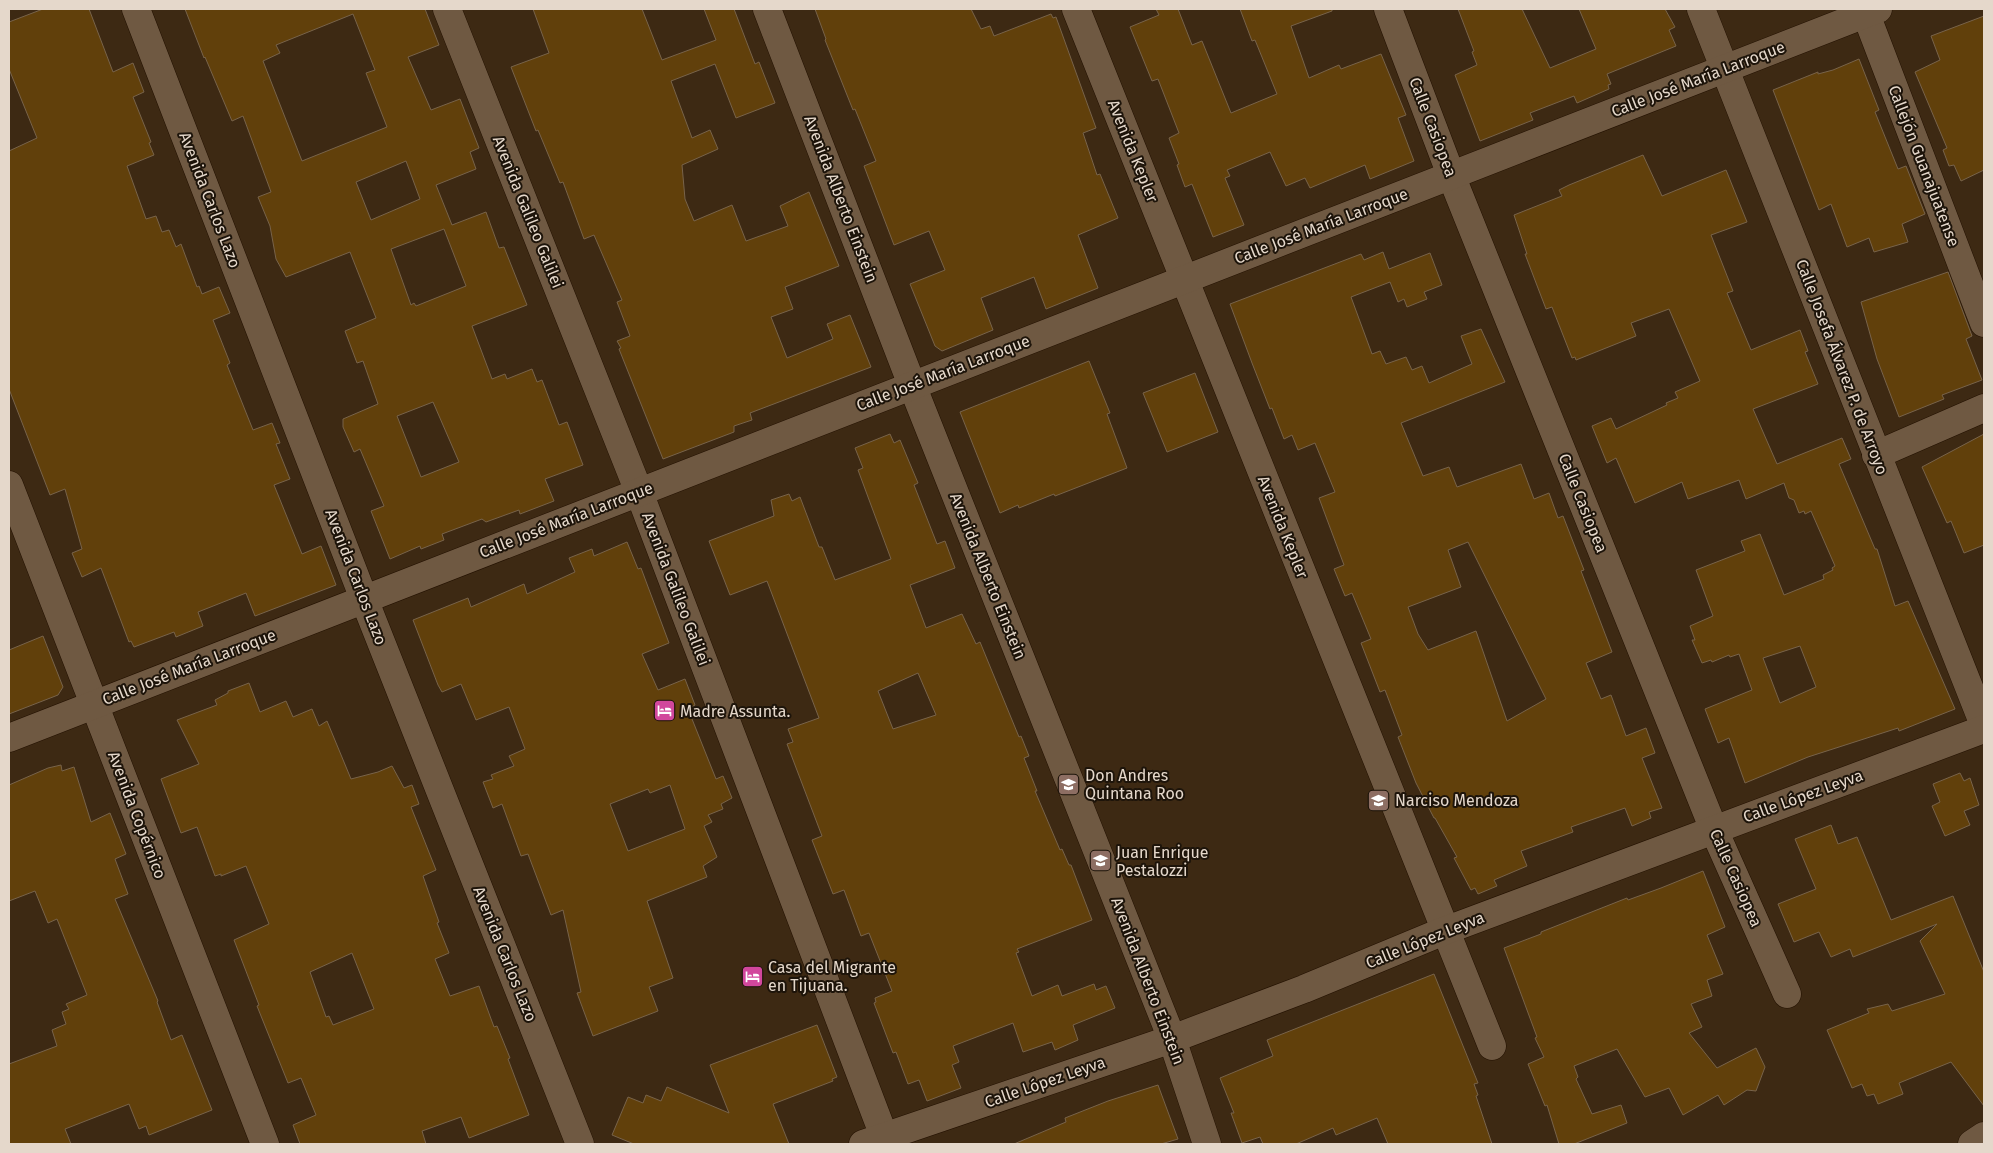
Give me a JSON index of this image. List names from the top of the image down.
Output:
{
  "streets": {
    "street": [
      "Calle José María Larroque",
      "Calle Casiopea",
      "Avenida Kepler",
      "Callejón Guanajuatense",
      "Avenida Alberto Einstein",
      "Avenida Carlos Lazo",
      "Avenida Galileo Galilei",
      "Calle Josefa Álvarez P. de Arroyo",
      "Calle López Leyva",
      "Avenida Copérnico"
    ]
  },
  "crossings": [
    ["Calle José María Larroque", "Calle Casiopea"],
    ["Calle José María Larroque", "Avenida Kepler"],
    ["Calle José María Larroque", "Callejón Guanajuatense"],
    ["Calle José María Larroque", "Avenida Alberto Einstein"],
    ["Calle José María Larroque", "Avenida Carlos Lazo"],
    ["Calle José María Larroque", "Avenida Galileo Galilei"],
    ["Calle José María Larroque", "Calle Josefa Álvarez P. de Arroyo"],
    ["Calle José María Larroque", "Avenida Copérnico"],
    ["Calle Casiopea", "Calle López Leyva"],
    ["Avenida Kepler", "Calle López Leyva"],
    ["Avenida Alberto Einstein", "Calle López Leyva"],
    ["Avenida Galileo Galilei", "Calle López Leyva"]
  ],
  "places": {
    "hotel": ["Madre Assunta.", "Casa del Migrante en Tijuana."],
    "school or university": ["Don Andres Quintana Roo", "Narciso Mendoza", "Juan Enrique Pestalozzi"]
  }
}
